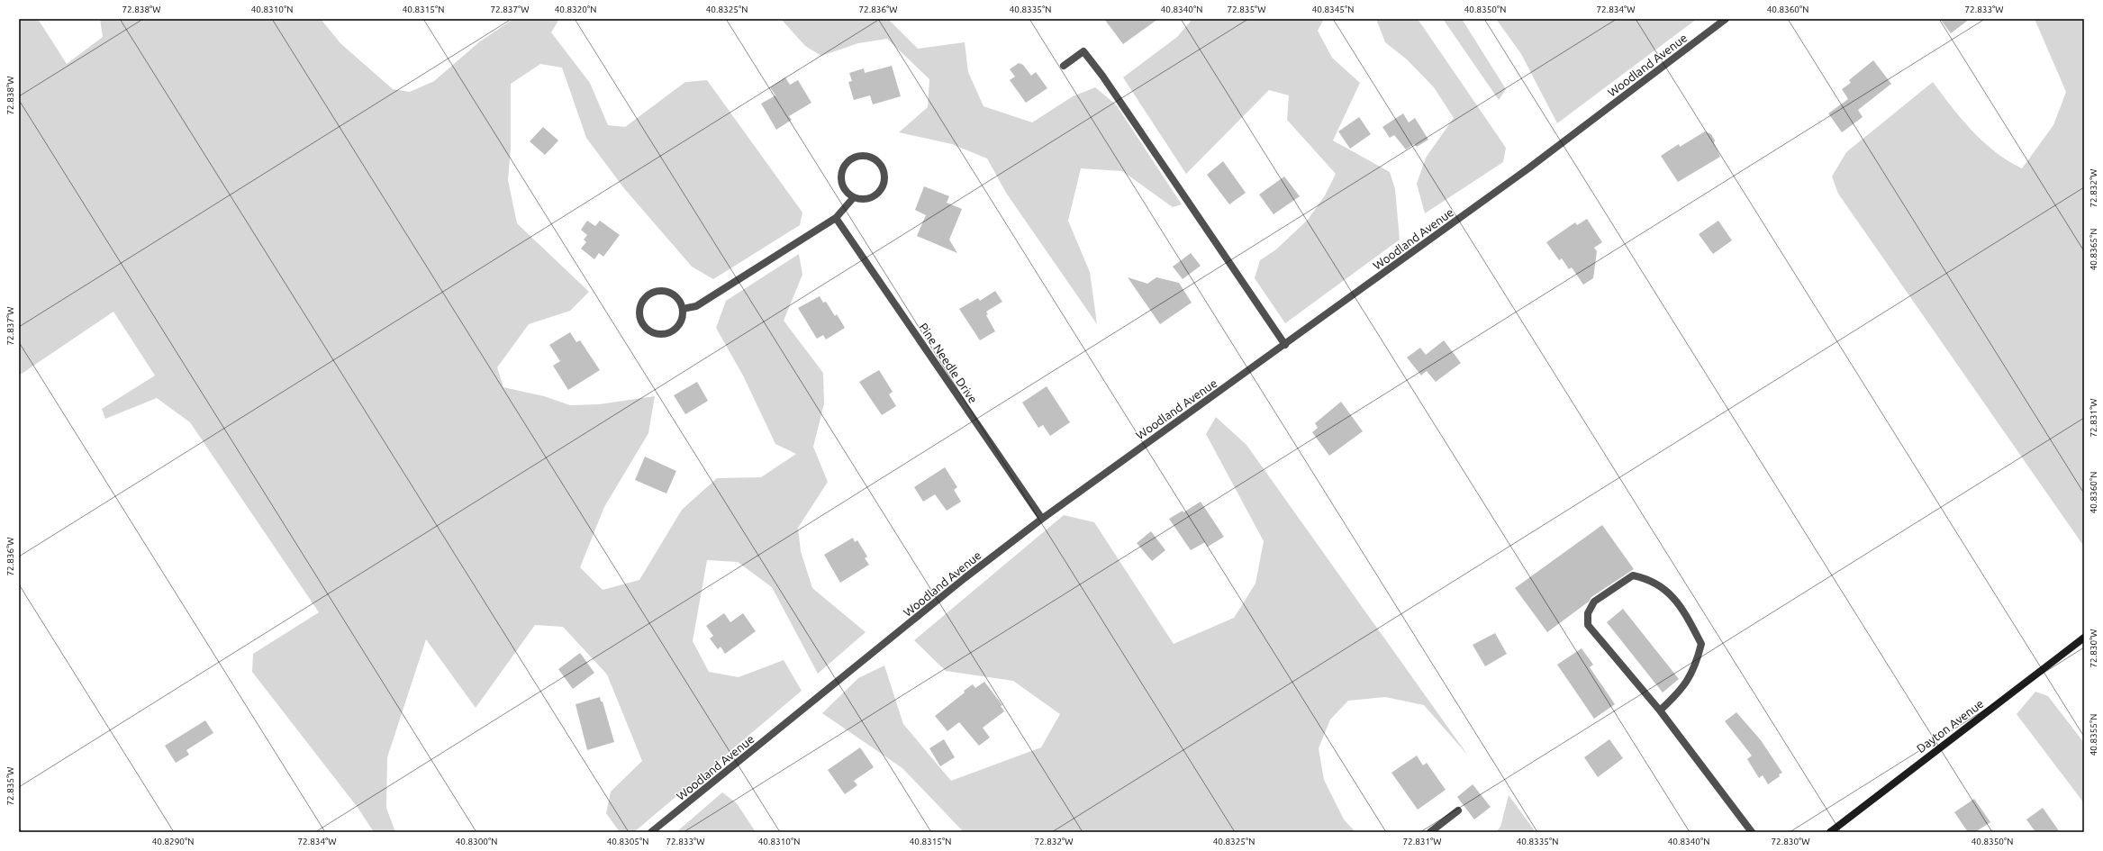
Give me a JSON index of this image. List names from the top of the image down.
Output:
{
  "streets": {
    "street": ["Woodland Avenue", "Pine Needle Drive", "Dayton Avenue"]
  },
  "crossings": [
    ["Woodland Avenue", "Pine Needle Drive"]
  ],
  "coordinates": [
    "72.838°W",
    "40.8310°N",
    "40.8315°N",
    "72.837°W",
    "40.8320°N",
    "40.8325°N",
    "72.836°W",
    "40.8335°N",
    "40.8340°N",
    "72.835°W",
    "40.8345°N",
    "40.8350°N",
    "72.834°W",
    "40.8360°N",
    "72.833°W",
    "72.832°W",
    "40.8365°N",
    "72.831°W",
    "72.830°W",
    "40.8355°N",
    "40.8290°N",
    "40.8300°N",
    "40.8305°N"
  ]
}
